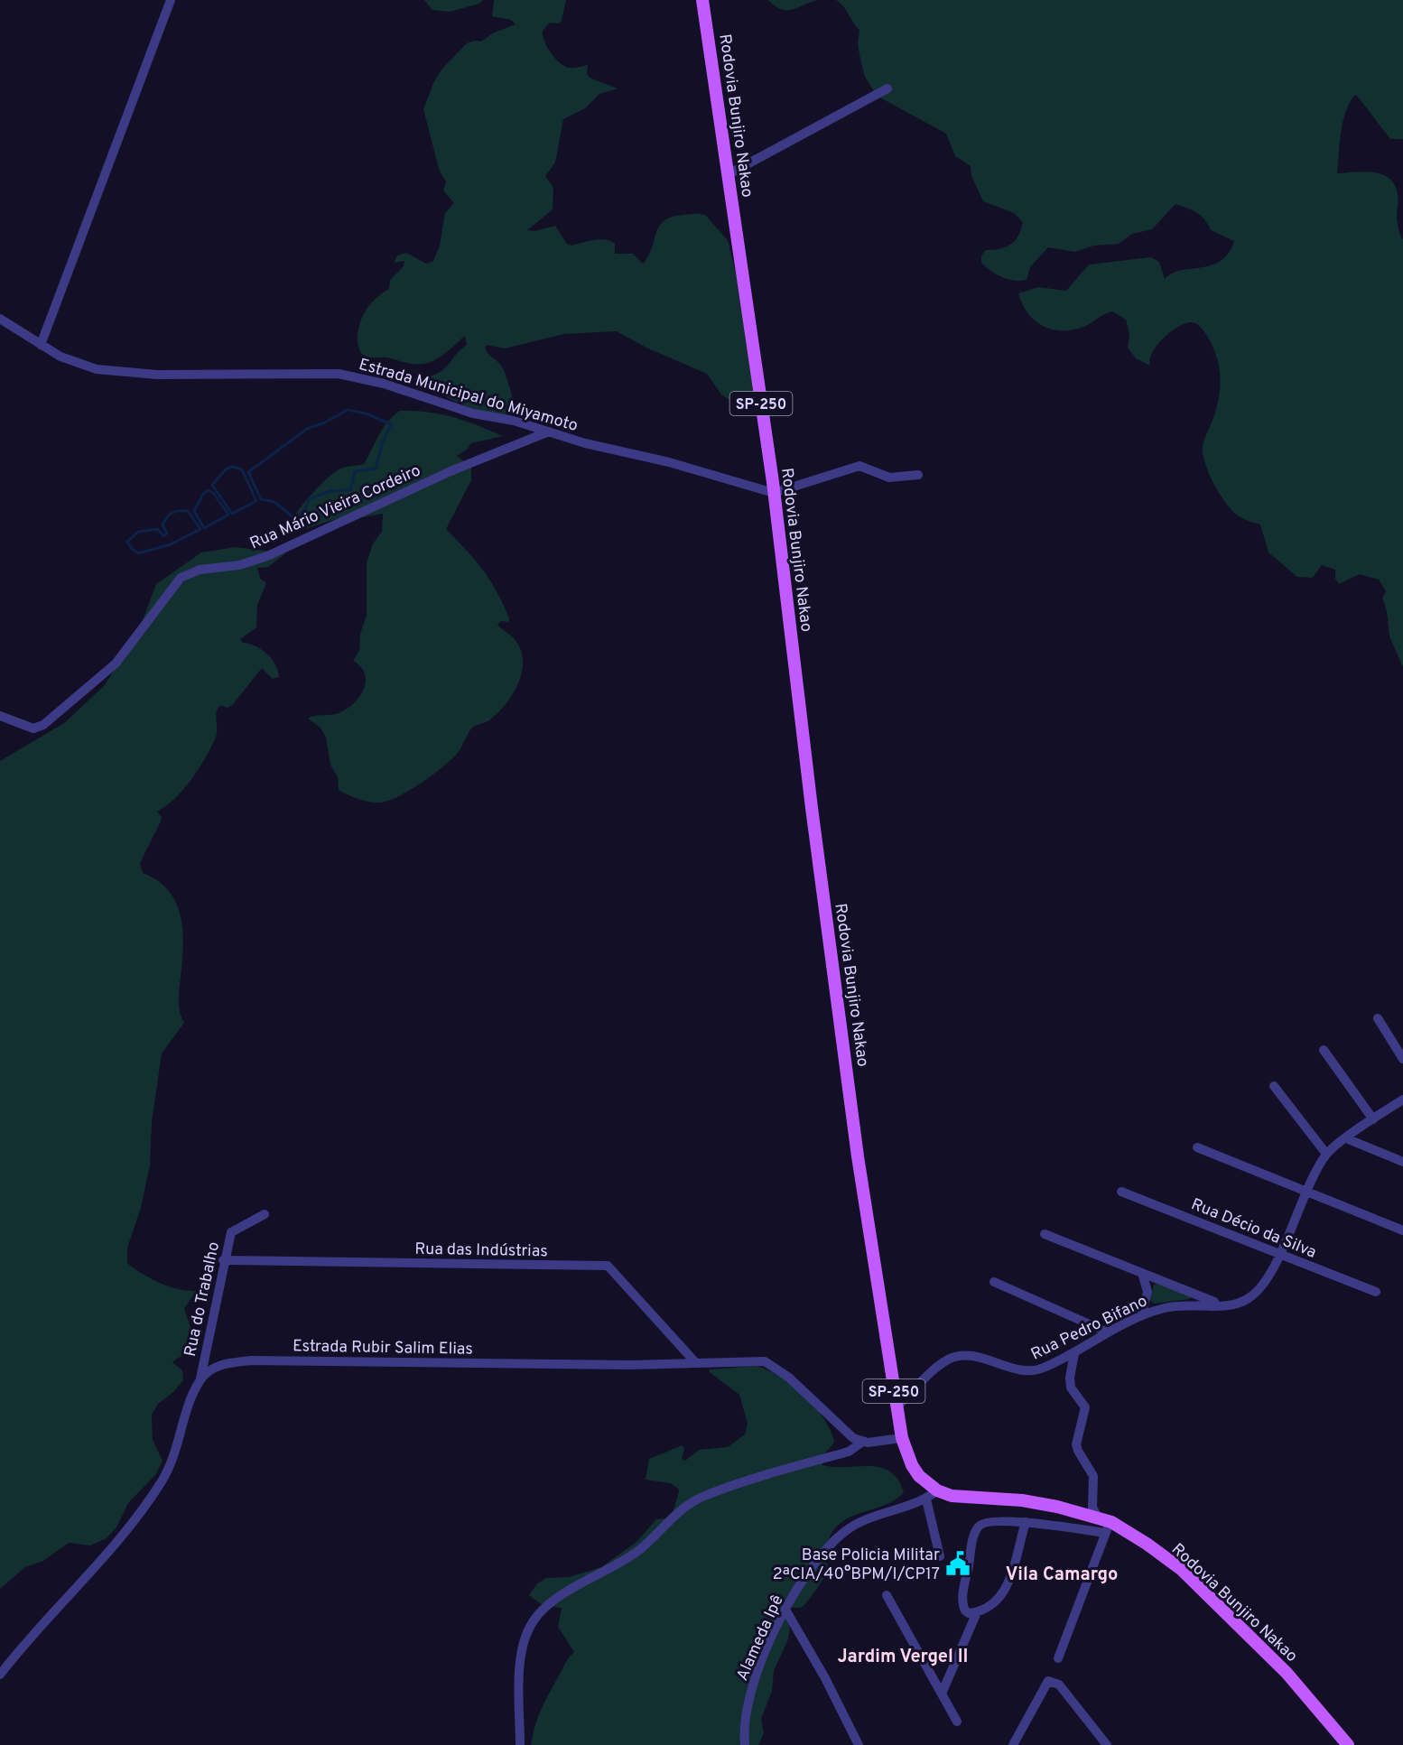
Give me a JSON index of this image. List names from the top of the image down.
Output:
{
  "streets": {
    "main road": ["Rodovia Bunjiro Nakao", "SP-250"],
    "street": [
      "Estrada Municipal do Miyamoto",
      "Rua Mário Vieira Cordeiro",
      "Rua Décio da Silva",
      "Rua das Indústrias",
      "Rua do Trabalho",
      "Rua Pedro Bifano",
      "Estrada Rubir Salim Elias",
      "Alameda Ipê"
    ]
  },
  "crossings": [
    ["Rodovia Bunjiro Nakao", "Estrada Municipal do Miyamoto"],
    ["Rodovia Bunjiro Nakao", "SP-250"],
    ["Rodovia Bunjiro Nakao", "Rua Pedro Bifano"],
    ["Rodovia Bunjiro Nakao", "Alameda Ipê"],
    ["Estrada Municipal do Miyamoto", "Rua Mário Vieira Cordeiro"],
    ["Rua Décio da Silva", "Rua Pedro Bifano"],
    ["Rua das Indústrias", "Rua do Trabalho"],
    ["Rua das Indústrias", "Estrada Rubir Salim Elias"],
    ["Rua do Trabalho", "Estrada Rubir Salim Elias"]
  ],
  "districts": ["Vila Camargo", "Jardim Vergel II"],
  "places": {
    "public building": ["Base Policia Militar 2ªCIA/40°BPM/I/CP17"]
  }
}
